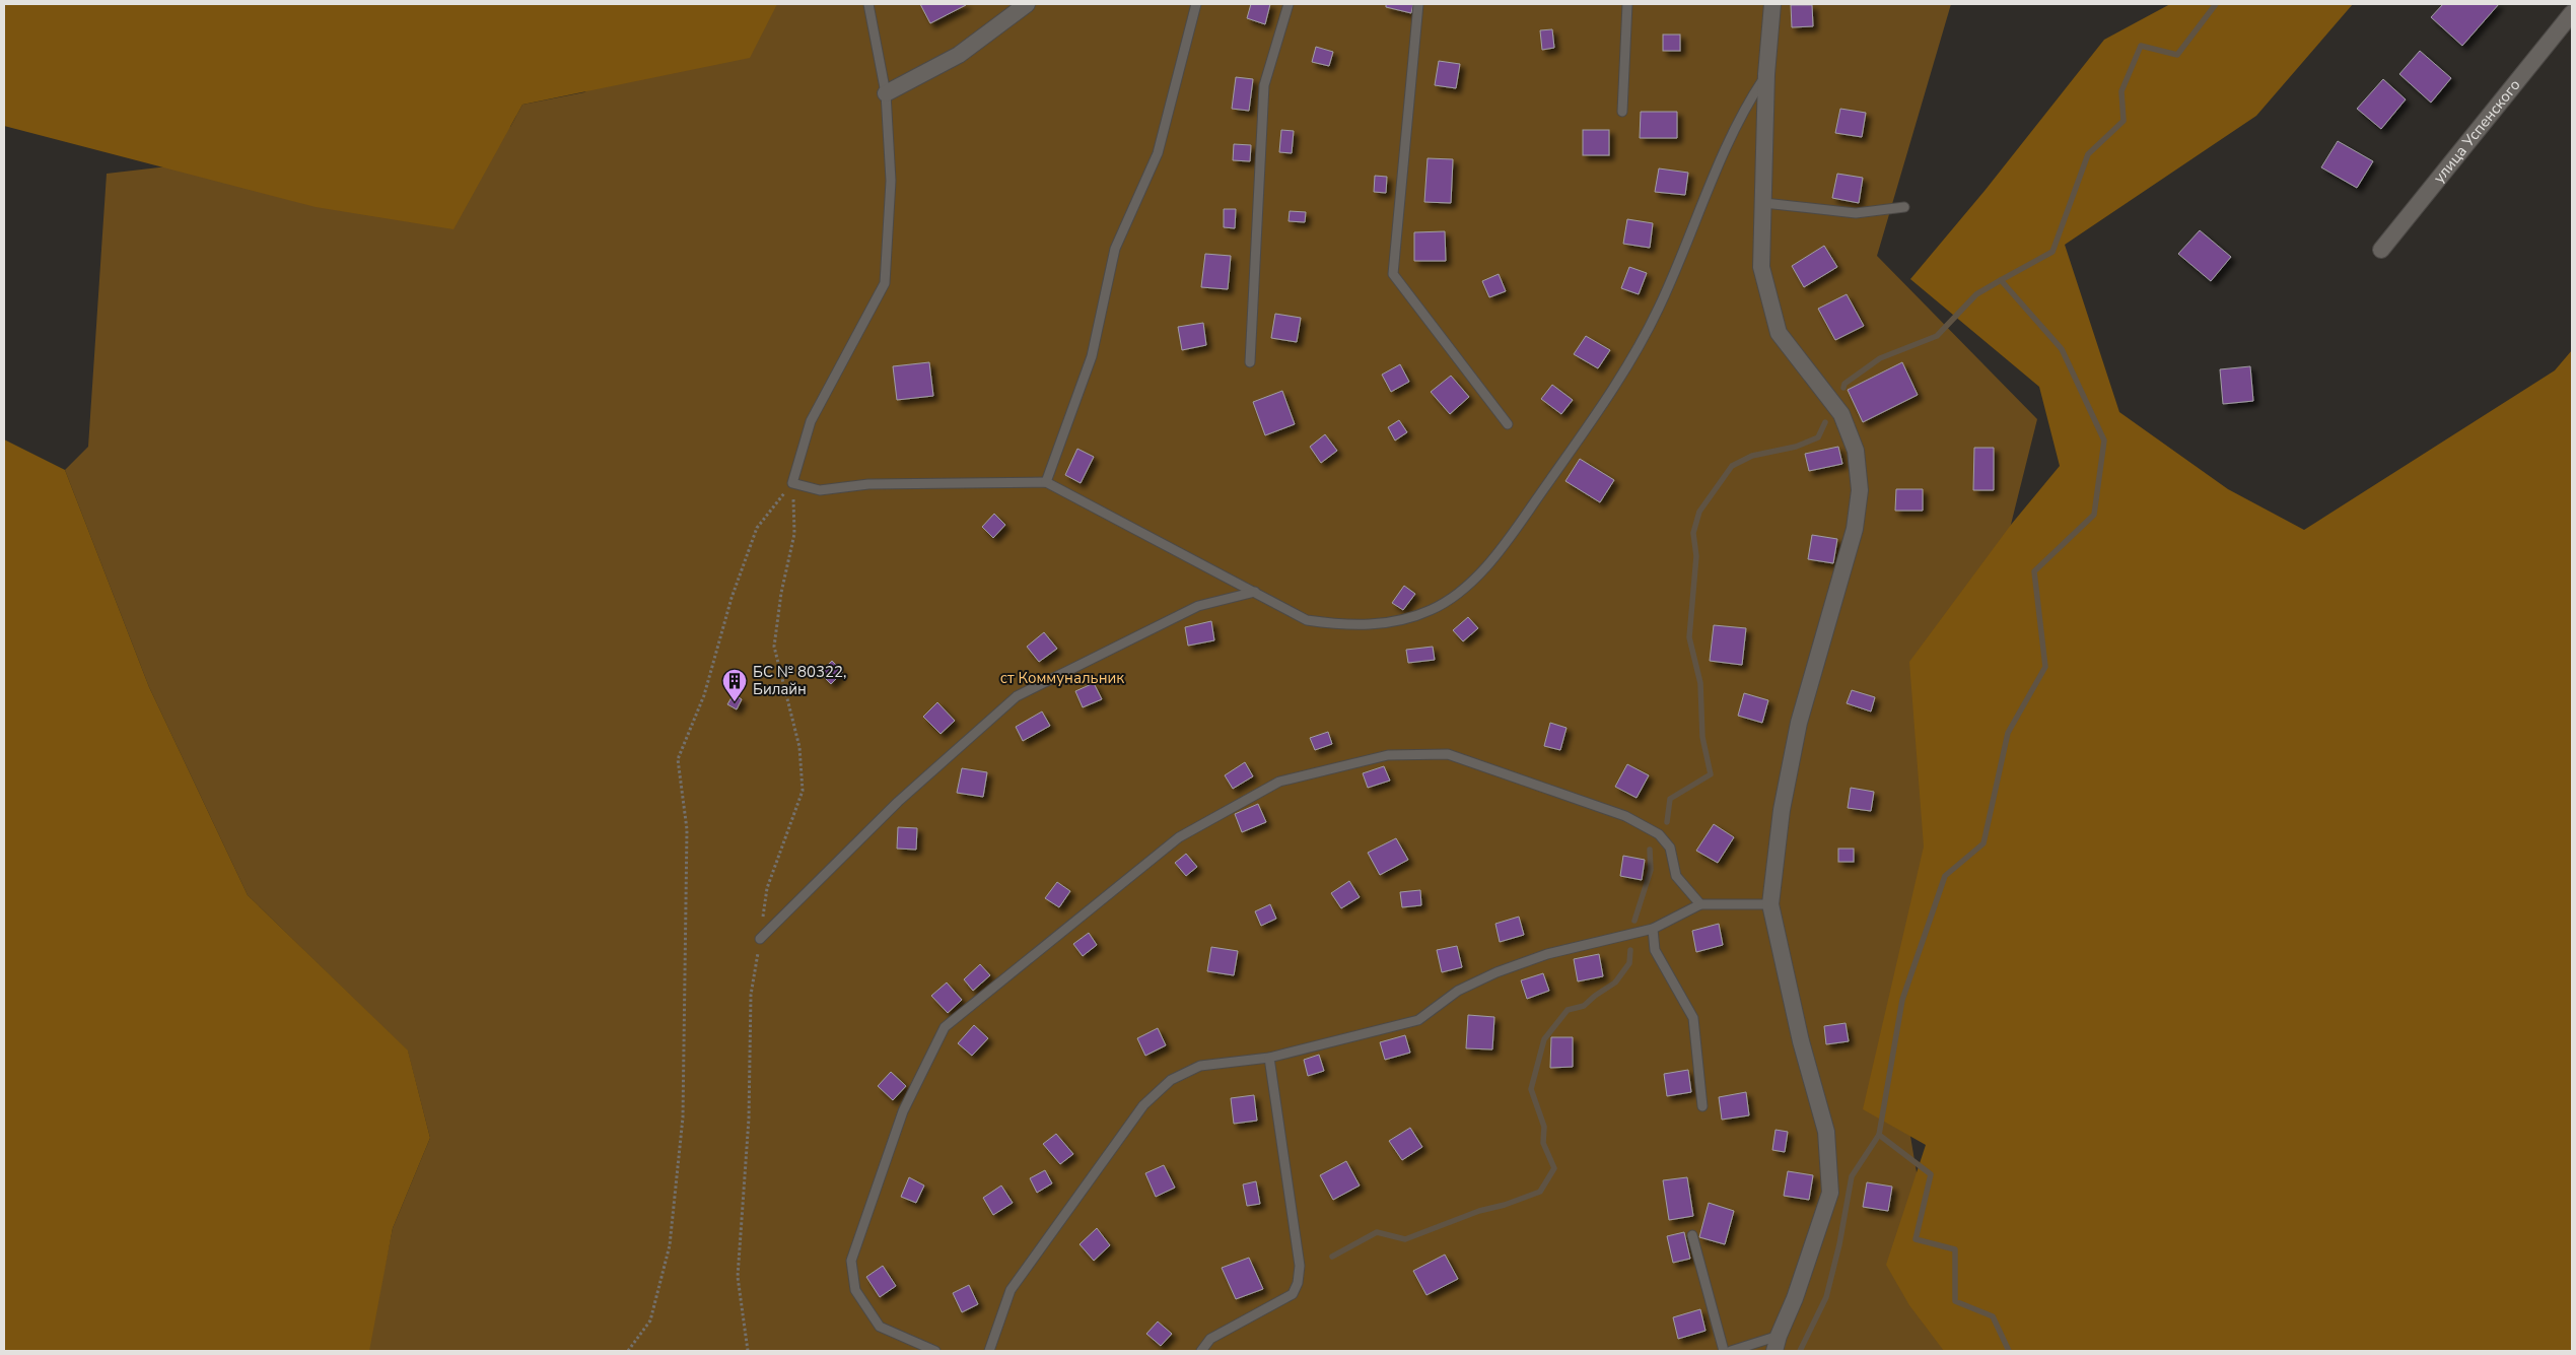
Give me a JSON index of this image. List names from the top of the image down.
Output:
{
  "streets": {
    "street": ["улица Успенского"]
  },
  "parks": ["ст Коммунальник"],
  "places": {
    "building": ["БС № 80322, Билайн"]
  }
}
